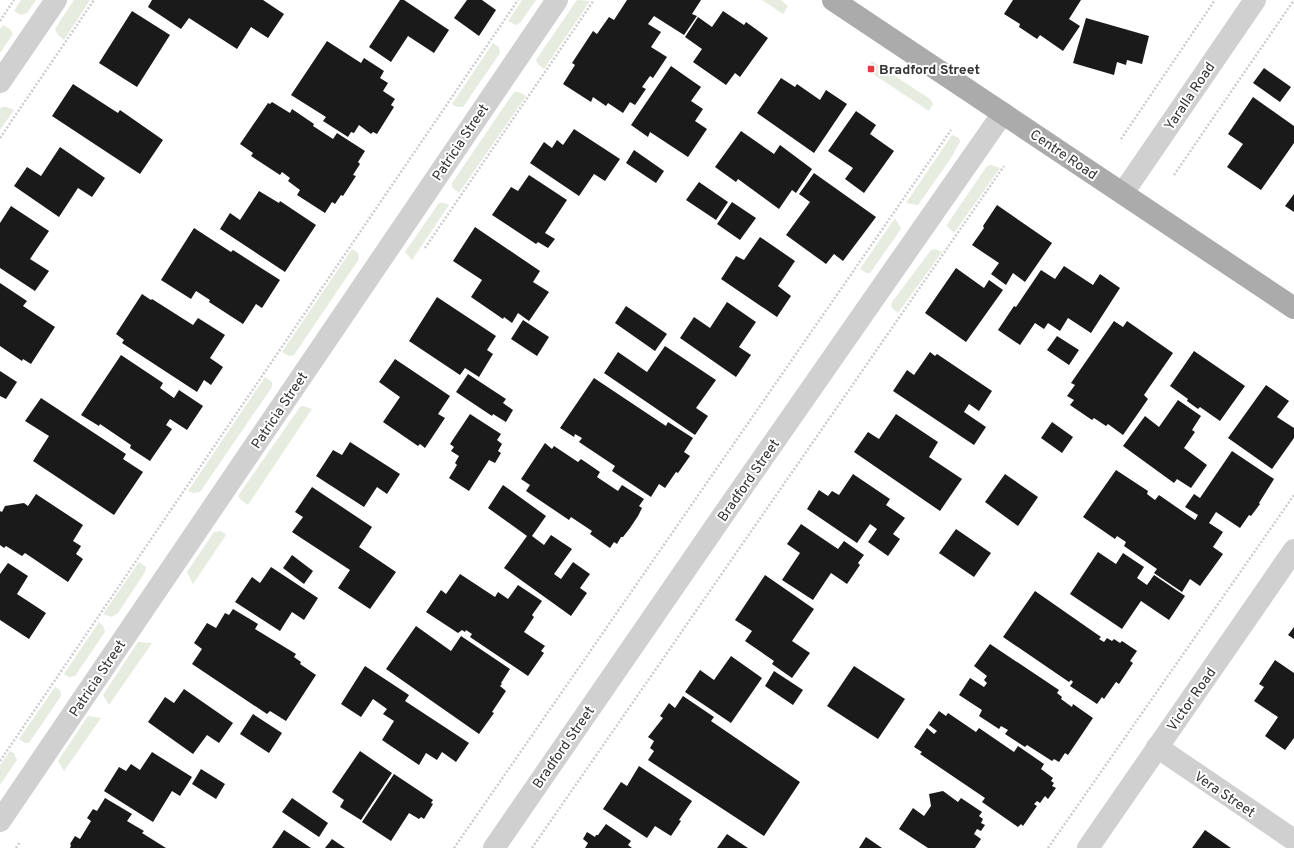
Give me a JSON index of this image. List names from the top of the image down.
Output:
{
  "streets": {
    "main road": ["Centre Road"],
    "street": [
      "Yaralla Road",
      "Patricia Street",
      "Bradford Street",
      "Victor Road",
      "Vera Street"
    ]
  },
  "crossings": [
    ["Yaralla Road", "Centre Road"],
    ["Centre Road", "Bradford Street"],
    ["Victor Road", "Vera Street"]
  ],
  "places": {
    "transit": ["Bradford Street"]
  }
}
